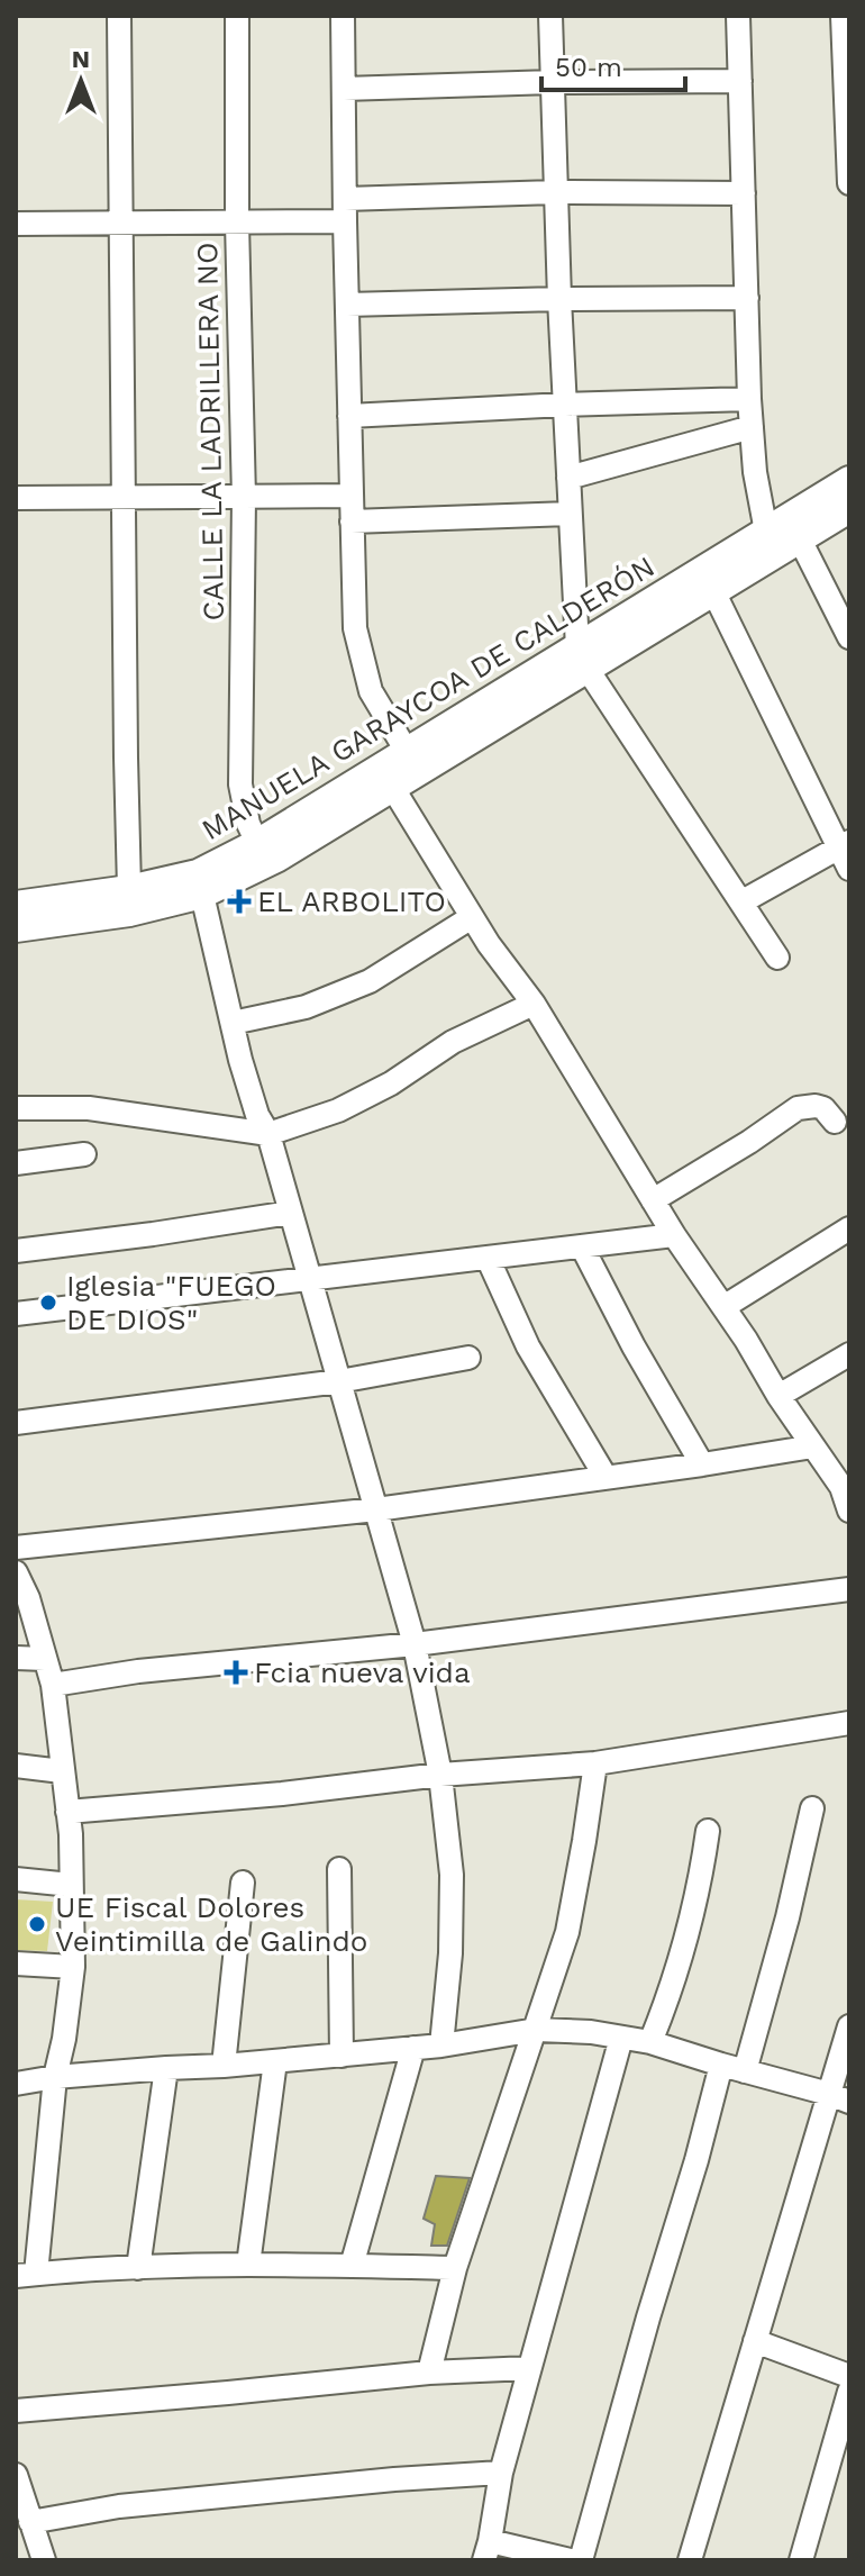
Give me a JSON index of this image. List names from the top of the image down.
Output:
{
  "streets": {
    "street": ["CALLE LA LADRILLERA NO", "MANUELA GARAYCOA DE CALDERÓN"]
  },
  "crossings": [
    ["CALLE LA LADRILLERA NO", "MANUELA GARAYCOA DE CALDERÓN"]
  ],
  "places": {
    "health": ["EL ARBOLITO", "Fcia nueva vida"],
    "other": ["Iglesia \"FUEGO DE DIOS\"", "UE Fiscal Dolores Veintimilla de Galindo"]
  },
  "scale_bar": "50 m",
  "north": "top"
}
